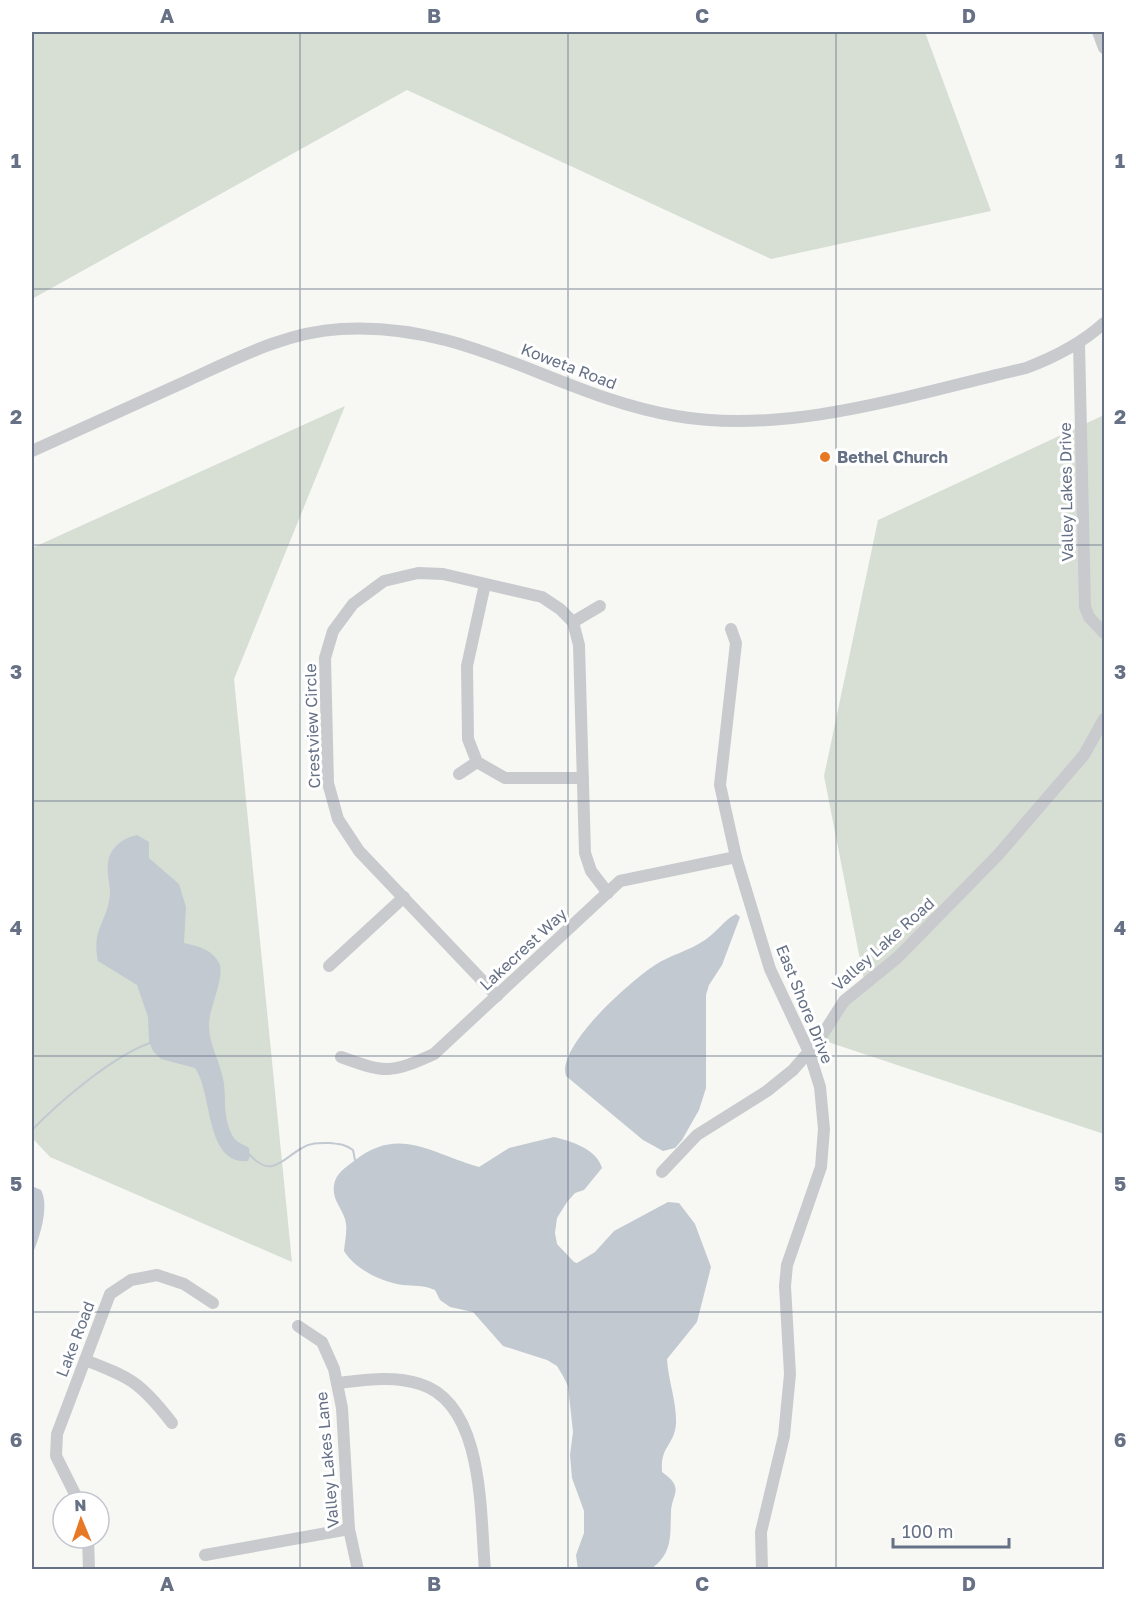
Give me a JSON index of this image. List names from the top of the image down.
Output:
{
  "streets": {
    "street": [
      "Koweta Road",
      "Valley Lakes Drive",
      "Crestview Circle",
      "Valley Lake Road",
      "Lakecrest Way",
      "East Shore Drive",
      "Lake Road",
      "Valley Lakes Lane"
    ]
  },
  "crossings": [
    ["Koweta Road", "Valley Lakes Drive"],
    ["Crestview Circle", "Lakecrest Way"],
    ["Valley Lake Road", "East Shore Drive"],
    ["Lakecrest Way", "East Shore Drive"]
  ],
  "places": ["Bethel Church"],
  "scale_bar": "100 m",
  "north": "top",
  "grid": {
    "columns": [
      "A",
      "B",
      "C",
      "D"
    ],
    "rows": [
      "1",
      "2",
      "3",
      "4",
      "5",
      "6"
    ]
  }
}
